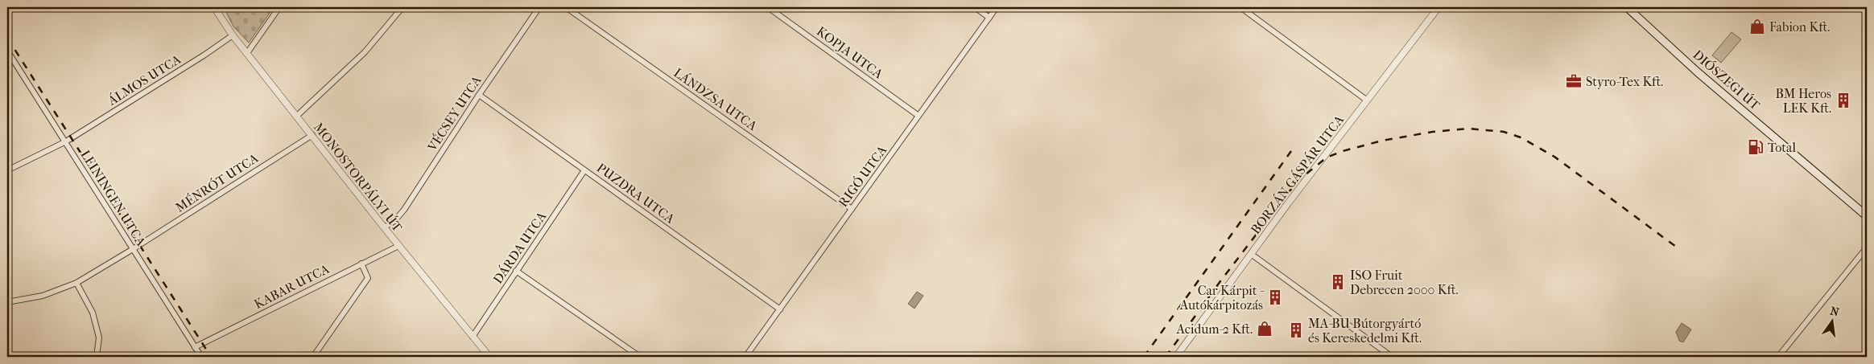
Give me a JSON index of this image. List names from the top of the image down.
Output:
{
  "streets": {
    "main road": ["DIÓSZEGI ÚT"],
    "street": [
      "KOPJA UTCA",
      "ÁLMOS UTCA",
      "LÁNDZSA UTCA",
      "VÉCSEY UTCA",
      "BORZÁN GÁSPÁR UTCA",
      "RIGÓ UTCA",
      "MONOSTORPÁLYI ÚT",
      "MÉNRÓT UTCA",
      "PUZDRA UTCA",
      "LEININGEN UTCA",
      "DÁRDA UTCA",
      "KABAR UTCA"
    ]
  },
  "crossings": [
    ["KOPJA UTCA", "RIGÓ UTCA"],
    ["ÁLMOS UTCA", "MONOSTORPÁLYI ÚT"],
    ["ÁLMOS UTCA", "LEININGEN UTCA"],
    ["LÁNDZSA UTCA", "RIGÓ UTCA"],
    ["VÉCSEY UTCA", "MONOSTORPÁLYI ÚT"],
    ["VÉCSEY UTCA", "PUZDRA UTCA"],
    ["RIGÓ UTCA", "PUZDRA UTCA"],
    ["MONOSTORPÁLYI ÚT", "MÉNRÓT UTCA"],
    ["MONOSTORPÁLYI ÚT", "DÁRDA UTCA"],
    ["MONOSTORPÁLYI ÚT", "KABAR UTCA"],
    ["MÉNRÓT UTCA", "LEININGEN UTCA"],
    ["PUZDRA UTCA", "DÁRDA UTCA"],
    ["LEININGEN UTCA", "KABAR UTCA"]
  ],
  "places": {
    "shop": ["Fabion Kft.", "Acidum-2 Kft."],
    "office": ["Styro-Tex Kft."],
    "building": [
      "BM Heros LEK Kft.",
      "ISO Fruit Debrecen 2000 Kft.",
      "Car Kárpit - Autókárpitozás",
      "MA-BU Bútorgyártó és Kereskedelmi Kft."
    ],
    "fuel station": ["Total"]
  },
  "north": "top"
}
